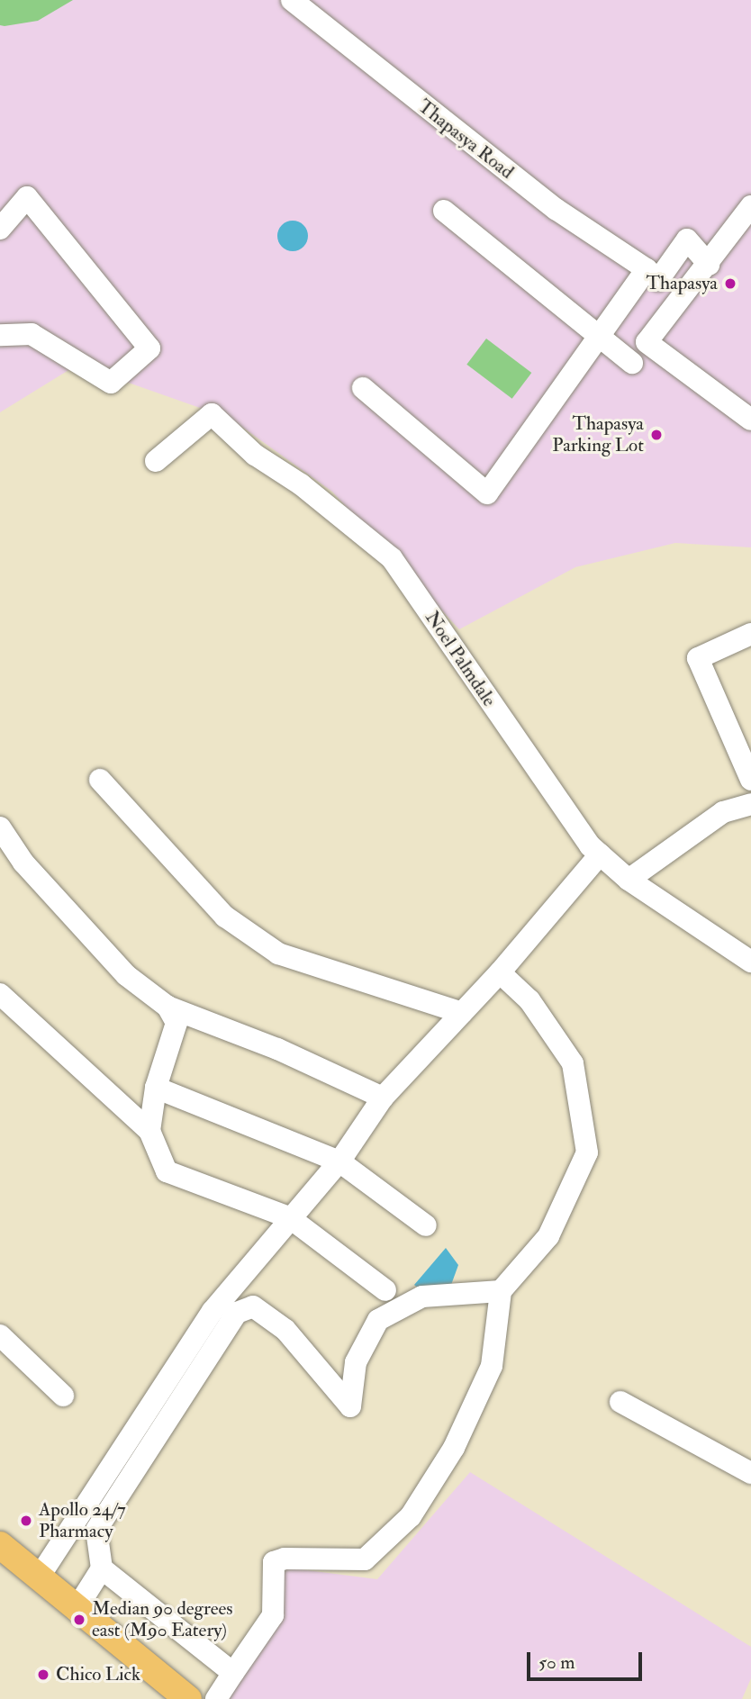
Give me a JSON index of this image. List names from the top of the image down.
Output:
{
  "streets": {
    "street": ["Thapasya Road", "Noel Palmdale"]
  },
  "places": [
    "Thapasya",
    "Thapasya Parking Lot",
    "Apollo 24/7 Pharmacy",
    "Median 90 degrees east (M90 Eatery)",
    "Chico Lick"
  ],
  "scale_bar": "50 m"
}
